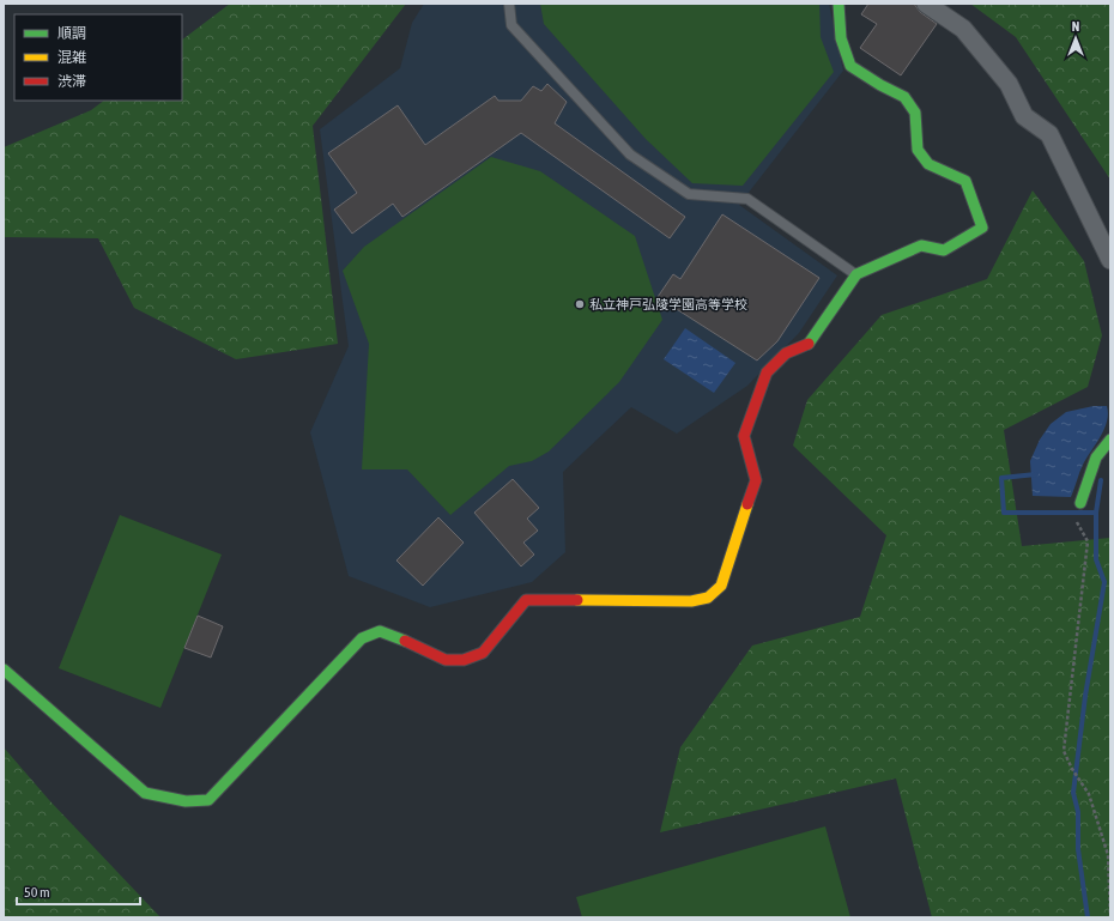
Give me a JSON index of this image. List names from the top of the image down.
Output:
{
  "places": ["私立神戸弘陵学園高等学校"],
  "legend": ["順調", "混雑", "渋滞"],
  "scale_bar": "50 m",
  "north": "top"
}
